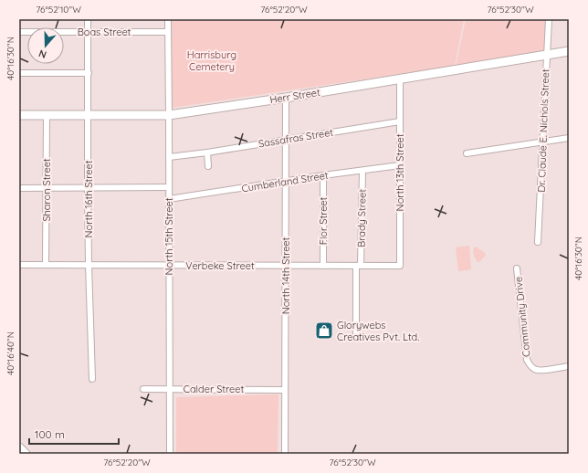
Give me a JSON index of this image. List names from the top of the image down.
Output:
{
  "streets": {
    "main road": ["Herr Street"],
    "street": [
      "Boas Street",
      "Dr. Claude E. Nichols Street",
      "Sassafras Street",
      "North 13th Street",
      "Cumberland Street",
      "Sharon Street",
      "North 16th Street",
      "Brady Street",
      "Flor Street",
      "North 15th Street",
      "Verbeke Street",
      "North 14th Street",
      "Community Drive",
      "Calder Street"
    ]
  },
  "crossings": [
    ["Boas Street", "North 16th Street"],
    ["Boas Street", "North 15th Street"],
    ["Herr Street", "Dr. Claude E. Nichols Street"],
    ["Herr Street", "North 13th Street"],
    ["Herr Street", "Sharon Street"],
    ["Herr Street", "North 16th Street"],
    ["Herr Street", "North 15th Street"],
    ["Herr Street", "North 14th Street"],
    ["Sassafras Street", "North 13th Street"],
    ["Sassafras Street", "North 15th Street"],
    ["Sassafras Street", "North 14th Street"],
    ["North 13th Street", "Cumberland Street"],
    ["North 13th Street", "Verbeke Street"],
    ["Cumberland Street", "Brady Street"],
    ["Cumberland Street", "Flor Street"],
    ["Cumberland Street", "North 15th Street"],
    ["Cumberland Street", "North 14th Street"],
    ["Sharon Street", "Verbeke Street"],
    ["North 16th Street", "Verbeke Street"],
    ["Brady Street", "Verbeke Street"],
    ["Flor Street", "Verbeke Street"],
    ["North 15th Street", "Verbeke Street"],
    ["North 15th Street", "Calder Street"],
    ["Verbeke Street", "North 14th Street"],
    ["North 14th Street", "Calder Street"]
  ],
  "parks": ["Harrisburg Cemetery"],
  "places": {
    "shop": ["Glorywebs Creatives Pvt. Ltd."]
  },
  "scale_bar": "100 m",
  "north": "bottom",
  "coordinates": [
    "76°52'10\"W",
    "76°52'20\"W",
    "76°52'30\"W",
    "40°16'30\"N",
    "40°16'40\"N"
  ]
}
